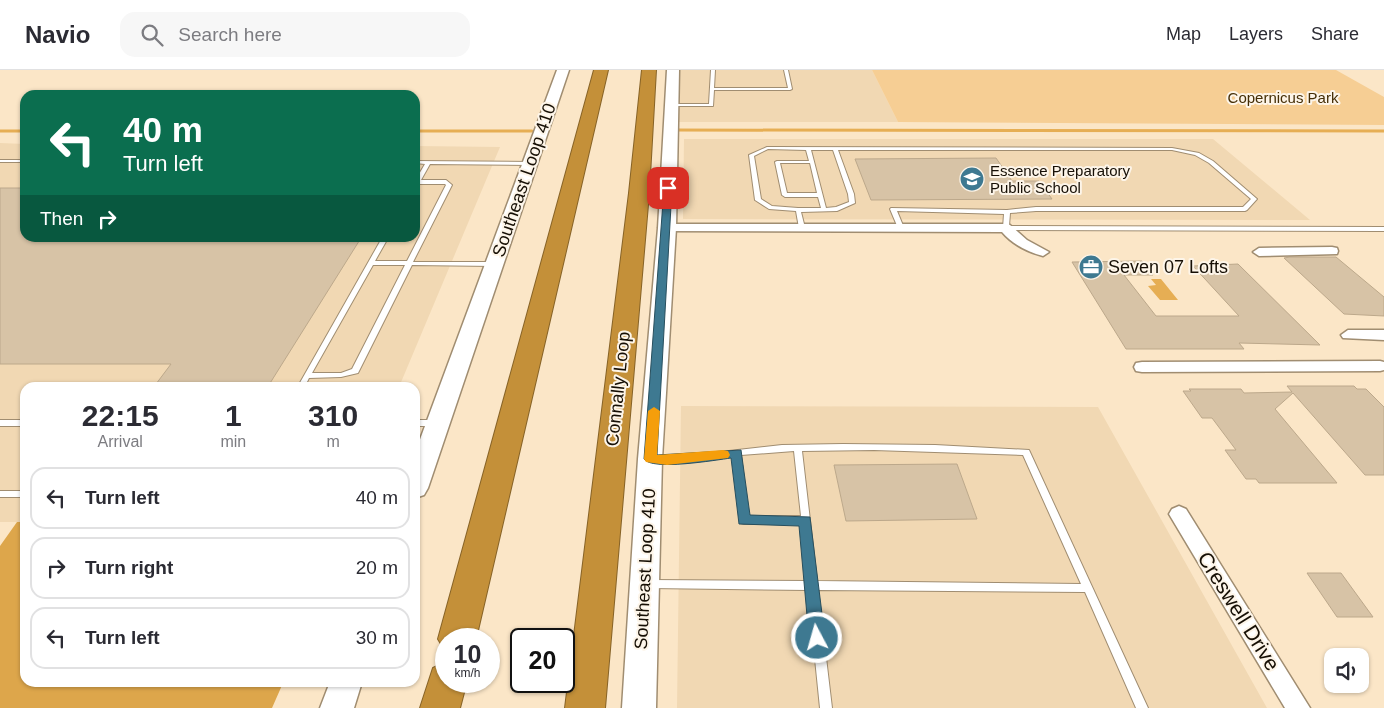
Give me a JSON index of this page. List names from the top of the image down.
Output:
{
  "streets": {
    "highway": ["Connally Loop"],
    "main road": ["Southeast Loop 410"],
    "street": ["Creswell Drive"]
  },
  "parks": ["Copernicus Park"],
  "places": {
    "school or university": ["Essence Preparatory Public School"],
    "office": ["Seven 07 Lofts"]
  },
  "page": {
    "header": "Navio",
    "search": "Search here",
    "nav": ["Map", "Layers", "Share"],
    "turn": ["40 m", "Turn left"],
    "then": "Then",
    "eta": [
      "22:15",
      "Arrival",
      "1",
      "min",
      "310",
      "m"
    ],
    "list": [
      {
        "name": "Turn left",
        "value": "40 m"
      },
      {
        "name": "Turn right",
        "value": "20 m"
      },
      {
        "name": "Turn left",
        "value": "30 m"
      }
    ],
    "speed": "10 km/h",
    "limit": "20"
  }
}
